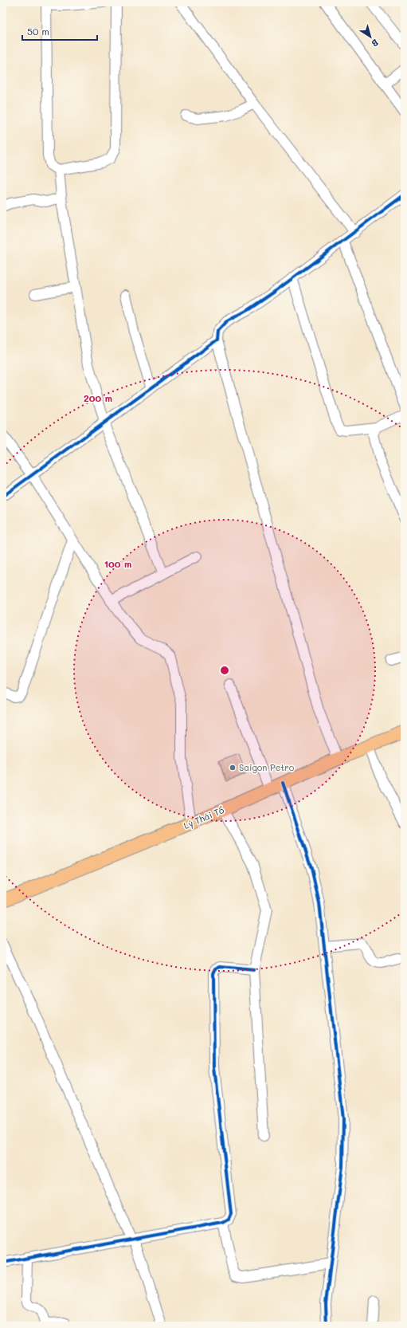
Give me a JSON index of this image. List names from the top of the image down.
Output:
{
  "streets": {
    "main road": ["Lý Thái Tổ"]
  },
  "places": ["Saigon Petro"],
  "scale_bar": "50 m",
  "north": "bottom right",
  "rings": ["200 m", "100 m"]
}
